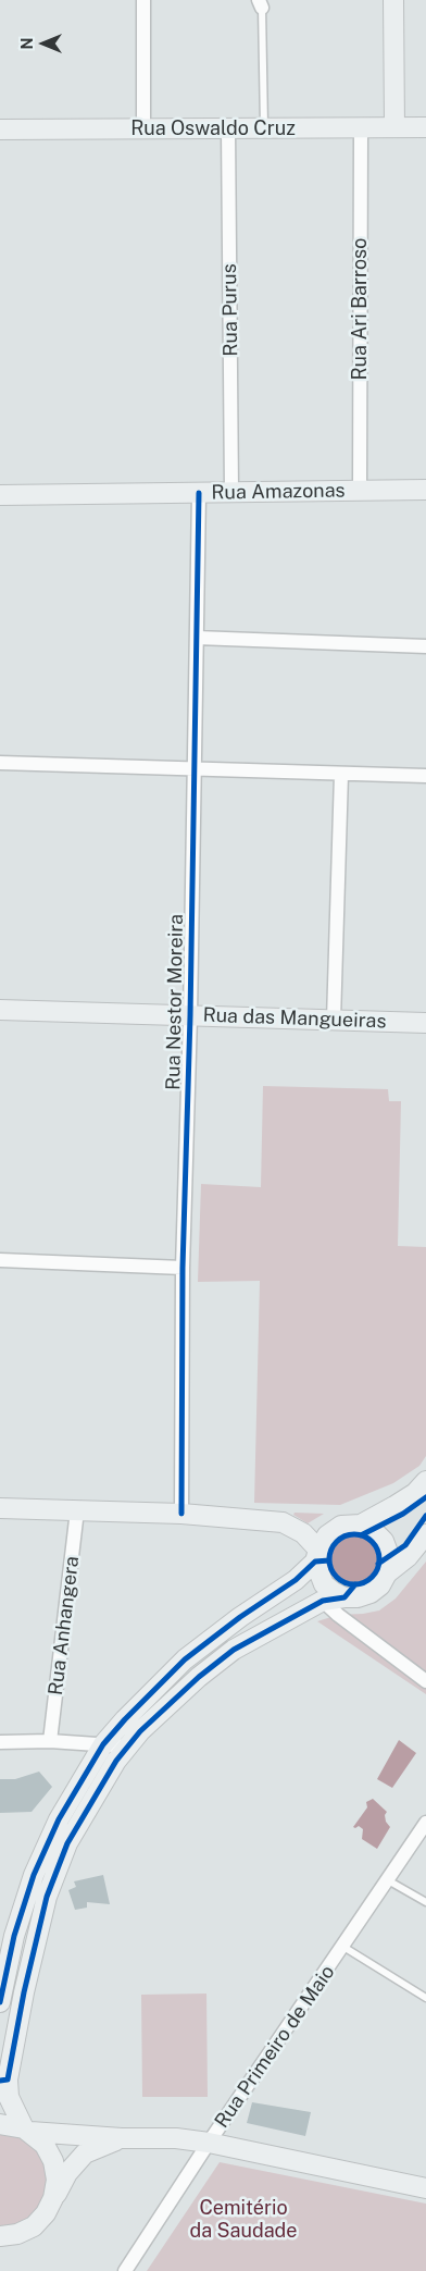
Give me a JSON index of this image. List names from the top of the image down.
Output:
{
  "streets": {
    "main road": ["Rua Oswaldo Cruz", "Rua Amazonas", "Rua das Mangueiras"],
    "street": [
      "Rua Ari Barroso",
      "Rua Purus",
      "Rua Nestor Moreira",
      "Rua Anhangera",
      "Rua Primeiro de Maio"
    ]
  },
  "crossings": [
    ["Rua Oswaldo Cruz", "Rua Ari Barroso"],
    ["Rua Oswaldo Cruz", "Rua Purus"],
    ["Rua Ari Barroso", "Rua Amazonas"],
    ["Rua Purus", "Rua Amazonas"],
    ["Rua Amazonas", "Rua Nestor Moreira"],
    ["Rua Nestor Moreira", "Rua das Mangueiras"]
  ],
  "parks": ["Cemitério da Saudade"],
  "north": "left"
}
